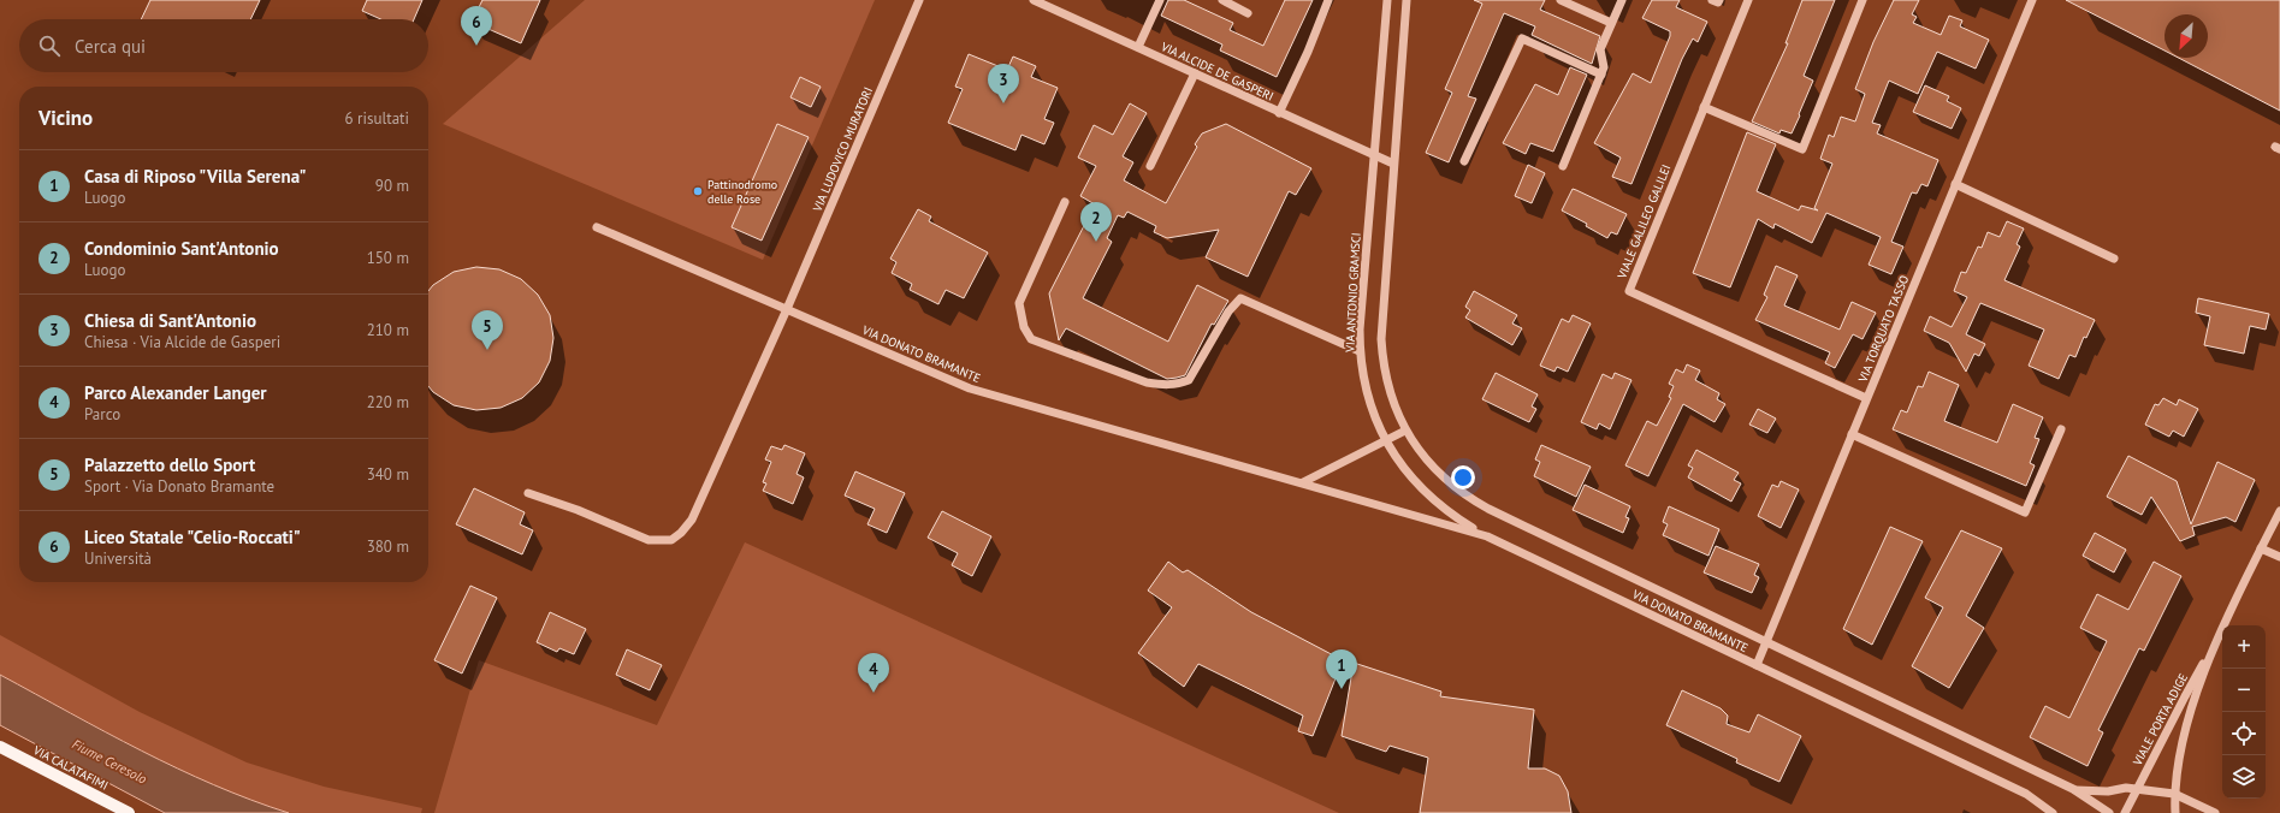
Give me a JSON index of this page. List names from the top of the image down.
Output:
{
  "streets": {
    "main road": ["VIA CALATAFIMI"],
    "street": [
      "VIA ALCIDE DE GASPERI",
      "VIA LUDOVICO MURATORI",
      "VIALE GALILEO GALILEI",
      "VIA ANTONIO GRAMSCI",
      "VIA TORQUATO TASSO",
      "VIA DONATO BRAMANTE",
      "VIALE PORTA ADIGE"
    ]
  },
  "crossings": [
    ["VIA ALCIDE DE GASPERI", "VIA ANTONIO GRAMSCI"],
    ["VIA LUDOVICO MURATORI", "VIA DONATO BRAMANTE"],
    ["VIALE GALILEO GALILEI", "VIA TORQUATO TASSO"],
    ["VIA ANTONIO GRAMSCI", "VIA DONATO BRAMANTE"],
    ["VIA TORQUATO TASSO", "VIA DONATO BRAMANTE"]
  ],
  "water": ["Fiume Ceresolo"],
  "places": ["Pattinodromo delle Rose"],
  "north": "bottom left",
  "page": {
    "pins": [
      "6",
      "3",
      "2",
      "5",
      "1",
      "4"
    ],
    "search": "Cerca qui",
    "heading": ["Vicino", "6 risultati"],
    "list": [
      {
        "mark": "1",
        "name": "Casa di Riposo \"Villa Serena\"",
        "note": "Luogo",
        "value": "90 m"
      },
      {
        "mark": "2",
        "name": "Condominio Sant'Antonio",
        "note": "Luogo",
        "value": "150 m"
      },
      {
        "mark": "3",
        "name": "Chiesa di Sant'Antonio",
        "note": "Chiesa · Via Alcide de Gasperi",
        "value": "210 m"
      },
      {
        "mark": "4",
        "name": "Parco Alexander Langer",
        "note": "Parco",
        "value": "220 m"
      },
      {
        "mark": "5",
        "name": "Palazzetto dello Sport",
        "note": "Sport · Via Donato Bramante",
        "value": "340 m"
      },
      {
        "mark": "6",
        "name": "Liceo Statale \"Celio-Roccati\"",
        "note": "Università",
        "value": "380 m"
      }
    ],
    "map_buttons": ["+", "−"]
  }
}
